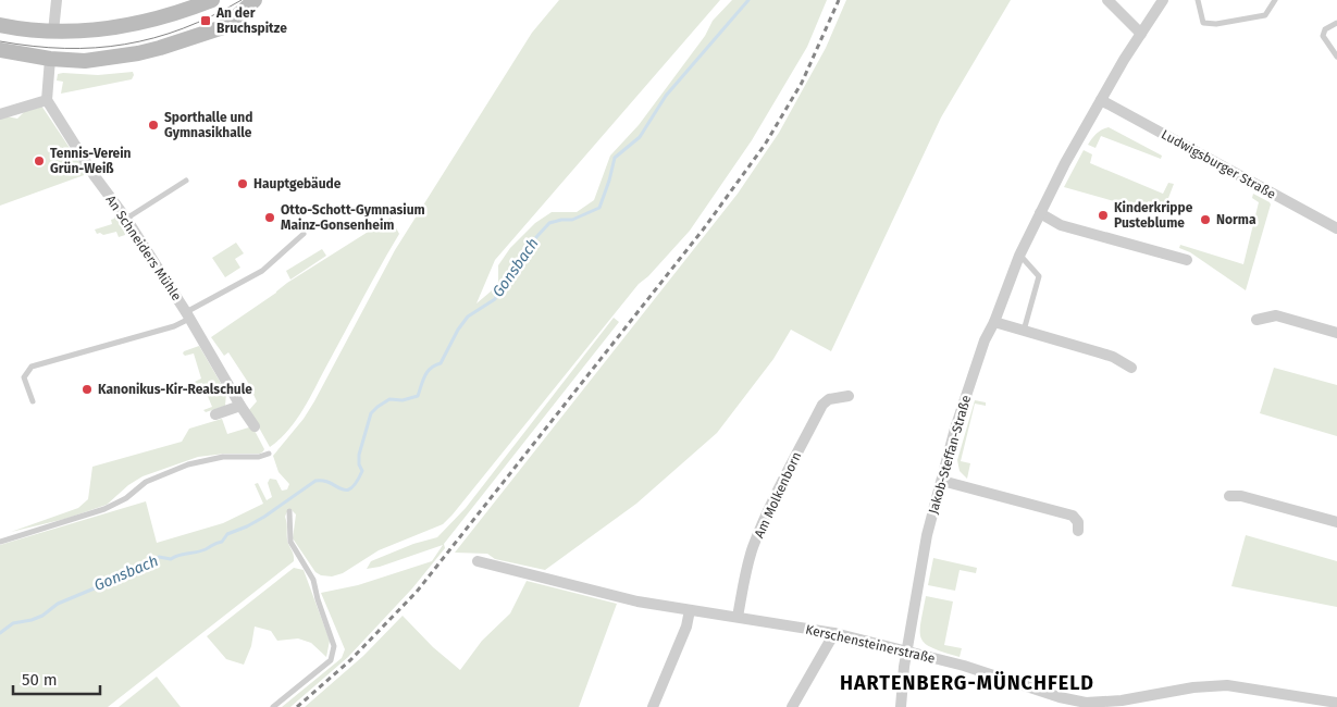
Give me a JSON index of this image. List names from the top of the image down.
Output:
{
  "streets": {
    "street": [
      "Ludwigsburger Straße",
      "An Schneiders Mühle",
      "Jakob-Steffan-Straße",
      "Am Molkenborn",
      "Kerschensteinerstraße"
    ]
  },
  "crossings": [
    ["Ludwigsburger Straße", "Jakob-Steffan-Straße"],
    ["Jakob-Steffan-Straße", "Kerschensteinerstraße"],
    ["Am Molkenborn", "Kerschensteinerstraße"]
  ],
  "districts": ["HARTENBERG-MÜNCHFELD"],
  "water": ["Gonsbach"],
  "places": {
    "transit": ["An der Bruchspitze"],
    "other": [
      "Sporthalle und Gymnasikhalle",
      "Tennis-Verein Grün-Weiß",
      "Hauptgebäude",
      "Kinderkrippe Pusteblume",
      "Otto-Schott-Gymnasium Mainz-Gonsenheim",
      "Norma",
      "Kanonikus-Kir-Realschule"
    ]
  },
  "scale_bar": "50 m"
}
